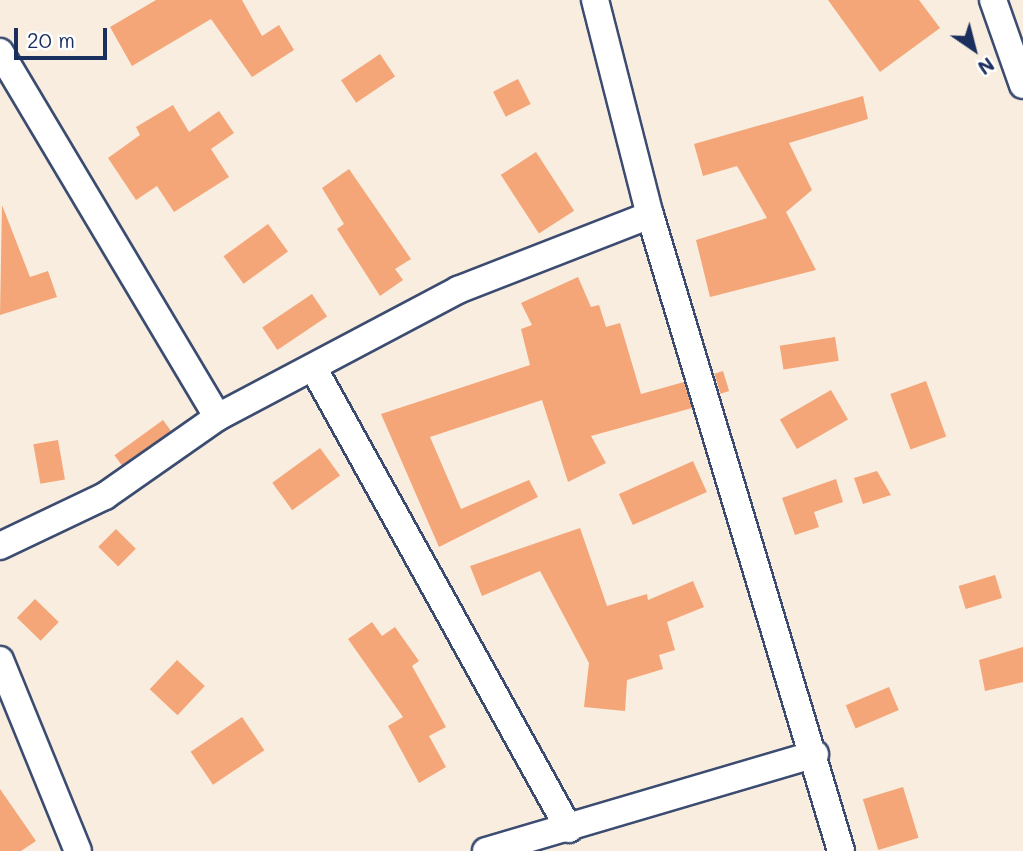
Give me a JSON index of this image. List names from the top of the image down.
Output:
{
  "scale_bar": "20 m",
  "north": "bottom right"
}
